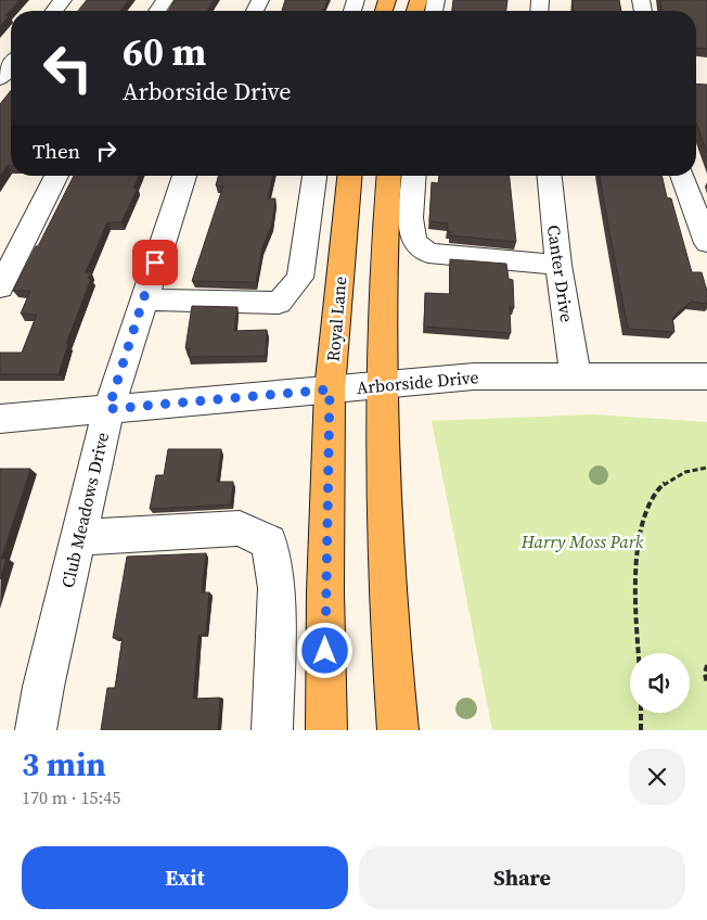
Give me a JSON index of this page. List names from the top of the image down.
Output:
{
  "streets": {
    "main road": ["Royal Lane"],
    "street": ["Canter Drive", "Arborside Drive", "Club Meadows Drive"]
  },
  "crossings": [
    ["Canter Drive", "Arborside Drive"],
    ["Royal Lane", "Arborside Drive"],
    ["Arborside Drive", "Club Meadows Drive"]
  ],
  "parks": ["Harry Moss Park"],
  "page": {
    "turn": ["60 m", "Arborside Drive"],
    "then": "Then",
    "heading": ["3 min", "170 m · 15:45"],
    "buttons": ["Exit", "Share"]
  }
}
